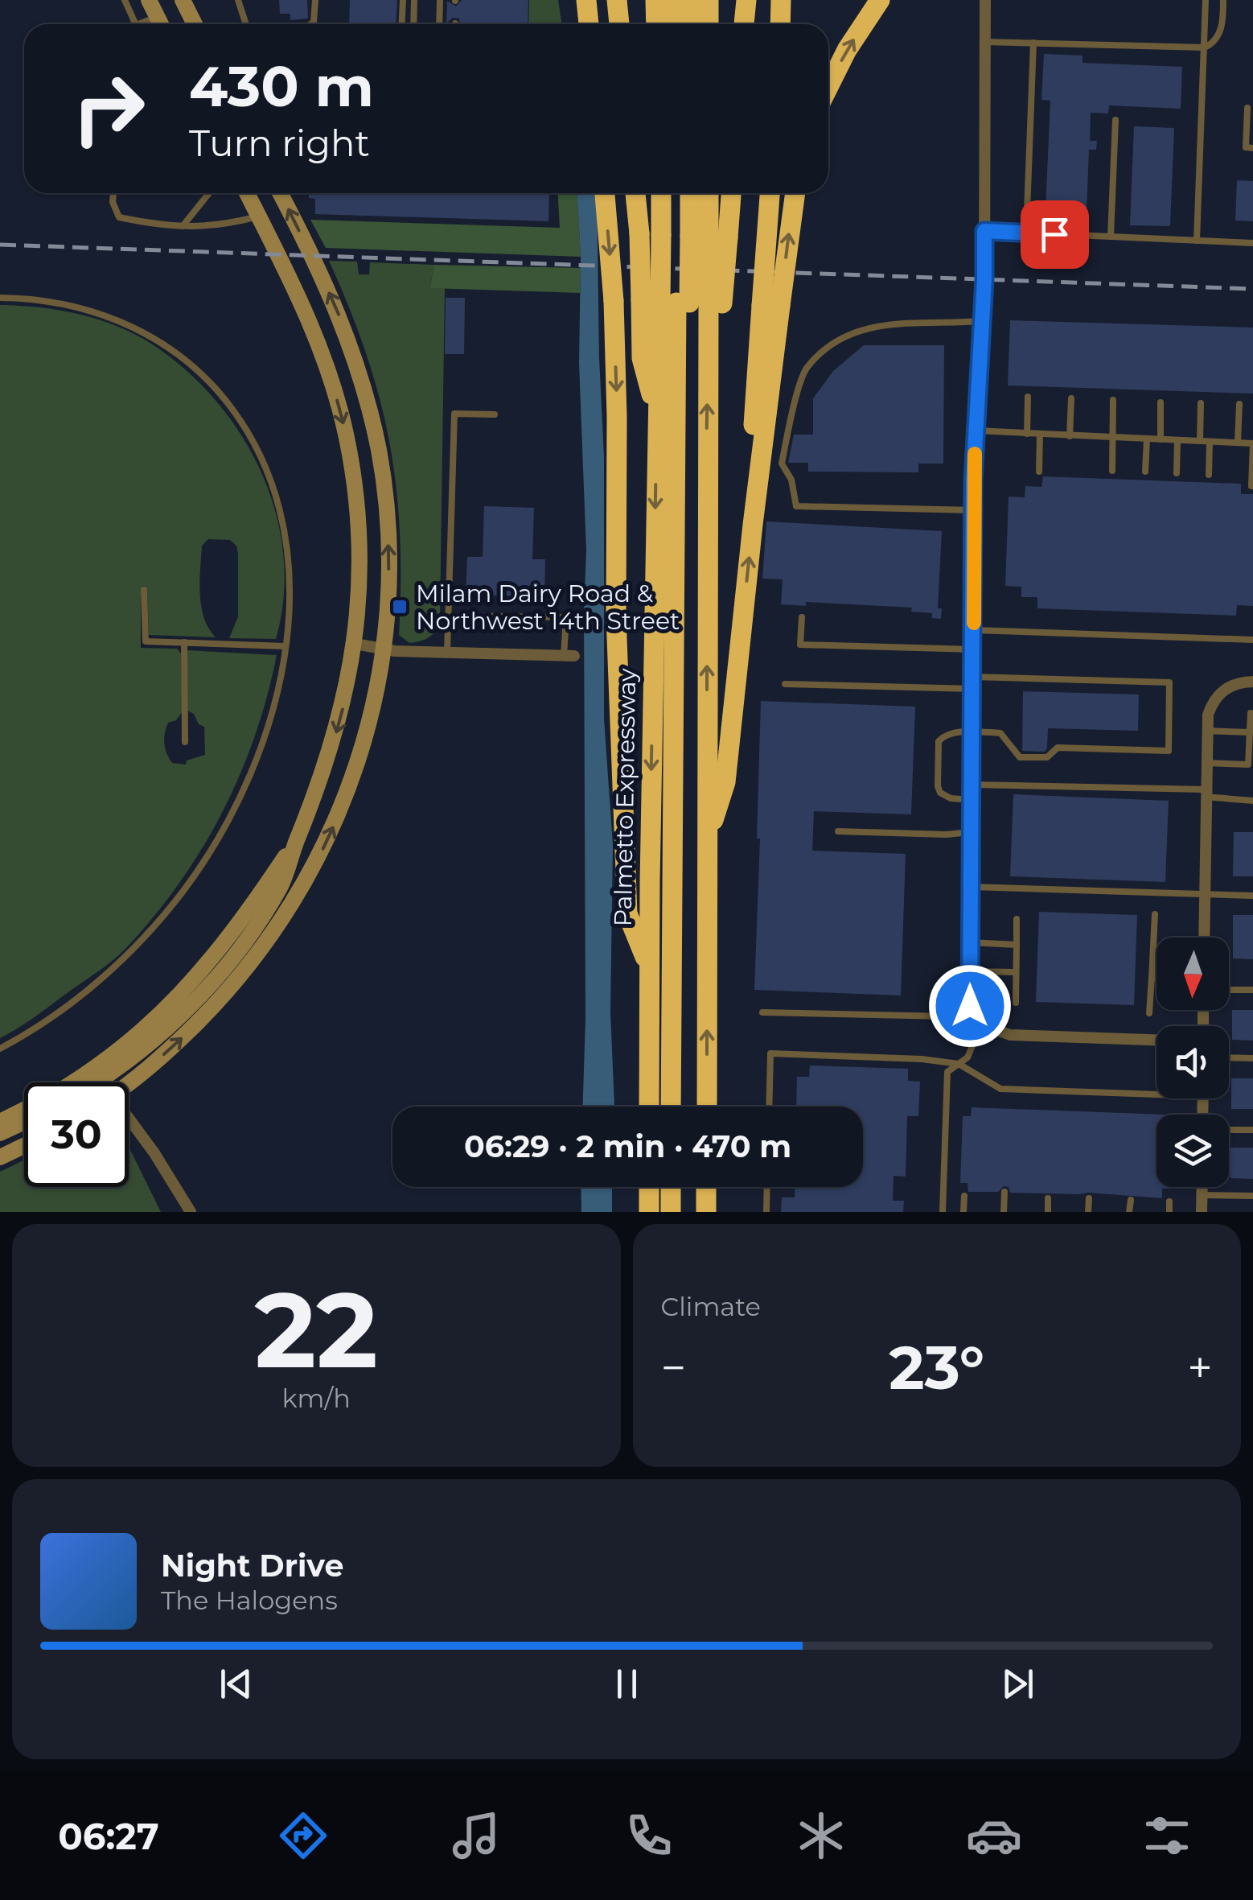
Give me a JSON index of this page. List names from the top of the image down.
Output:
{
  "streets": {
    "highway": ["Palmetto Expressway"]
  },
  "places": {
    "transit": ["Milam Dairy Road & Northwest 14th Street"]
  },
  "north": "bottom",
  "page": {
    "turn": ["430 m", "Turn right"],
    "limit": "30",
    "trip": "06:29 · 2 min · 470 m",
    "tile": [
      ["22", "km/h"],
      "Climate"
    ],
    "heat": ["−", "23°", "+"],
    "song": ["Night Drive", "The Halogens"],
    "tabs": "06:27"
  }
}
